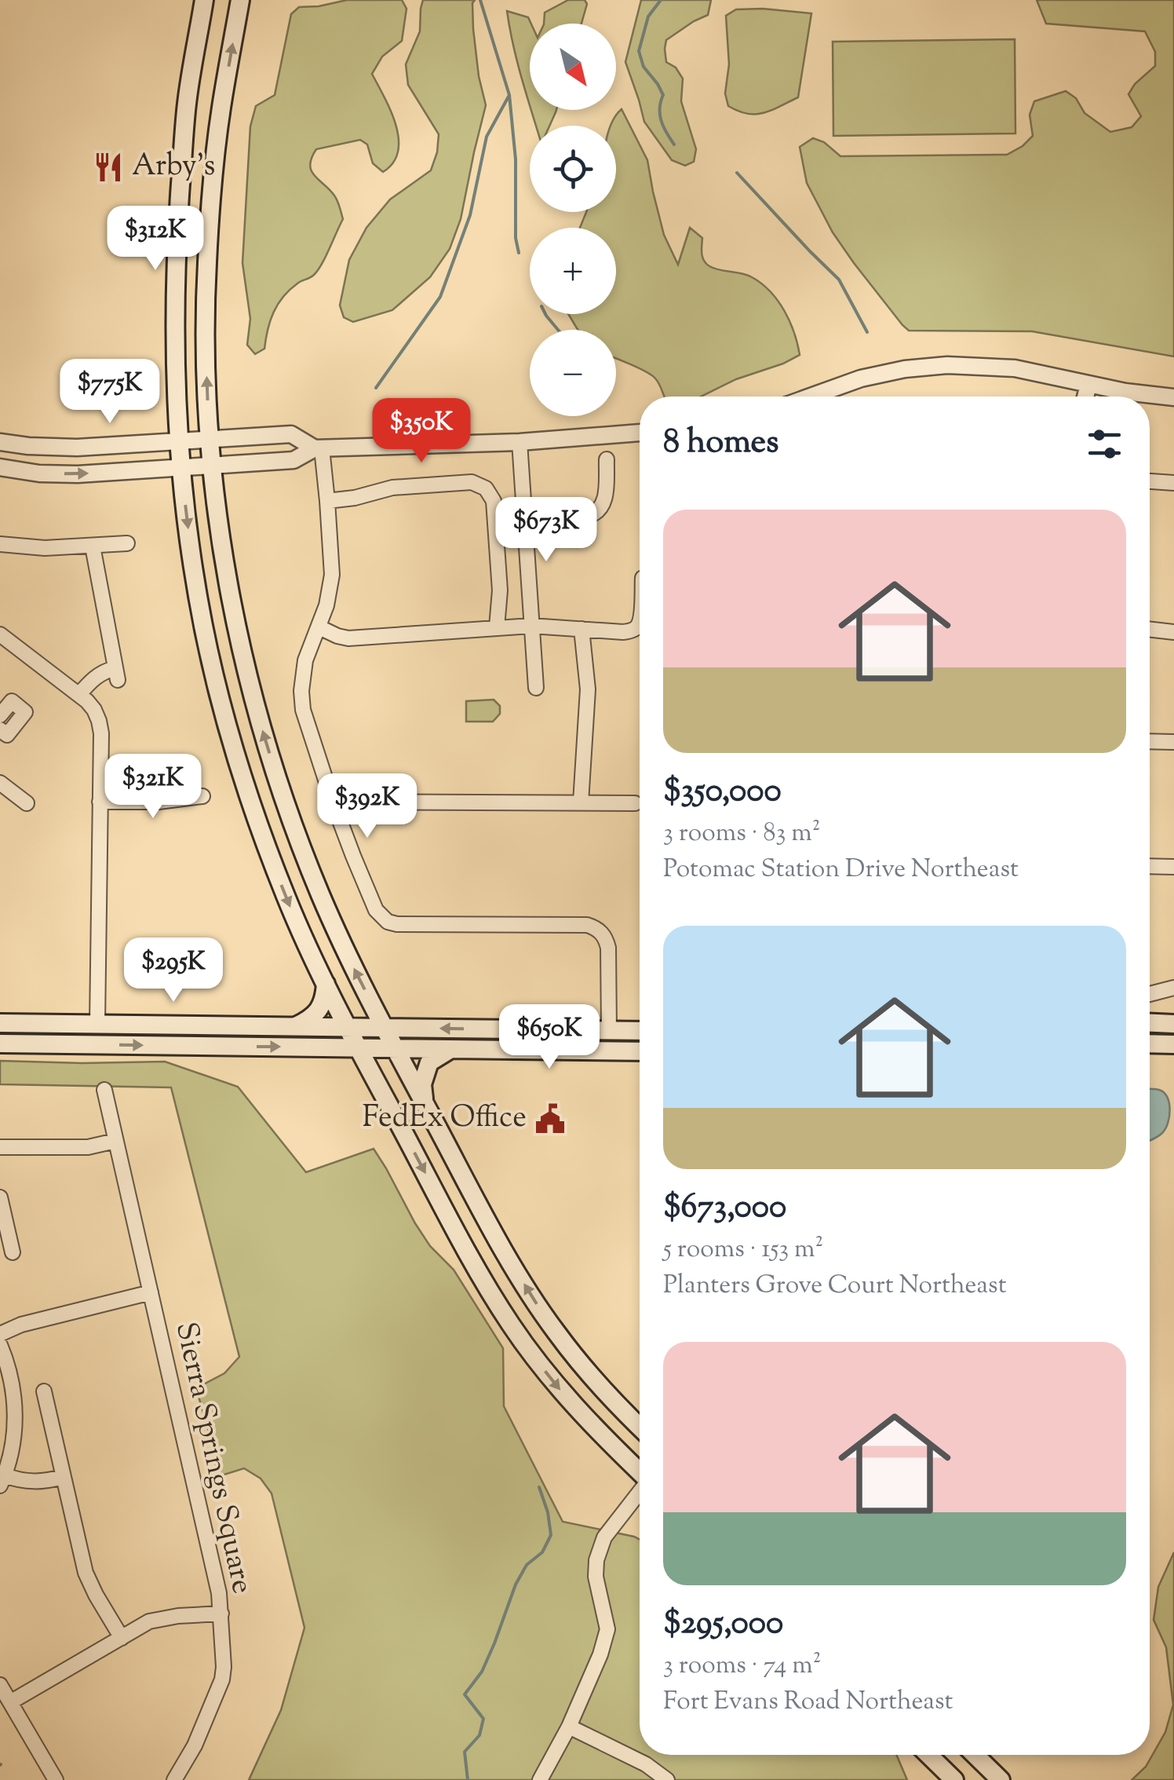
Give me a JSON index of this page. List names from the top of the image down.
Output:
{
  "streets": {
    "street": ["Sierra Springs Square"]
  },
  "places": {
    "restaurant": ["Arby's"],
    "public building": ["FedEx Office"]
  },
  "north": "bottom right",
  "page": {
    "map_buttons": ["+", "−"],
    "price": [
      "$312K",
      "$775K",
      "$350K",
      "$673K",
      "$321K",
      "$392K",
      "$295K",
      "$650K"
    ],
    "heading": "8 homes",
    "list": [
      {
        "name": "$350,000",
        "note": "3 rooms · 83 m² · Potomac Station Drive Northeast"
      },
      {
        "name": "$673,000",
        "note": "5 rooms · 153 m² · Planters Grove Court Northeast"
      },
      {
        "name": "$295,000",
        "note": "3 rooms · 74 m² · Fort Evans Road Northeast"
      }
    ]
  }
}
